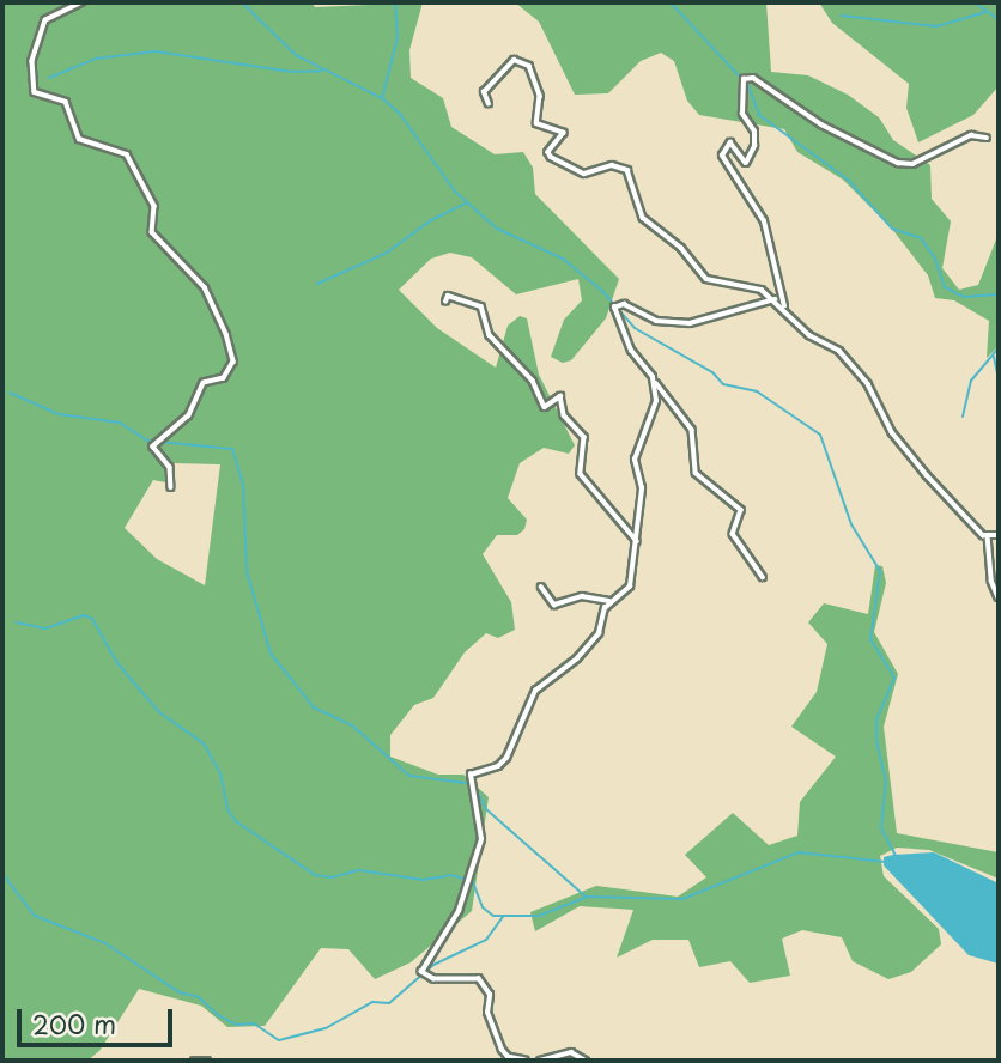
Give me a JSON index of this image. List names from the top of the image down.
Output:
{
  "scale_bar": "200 m"
}
